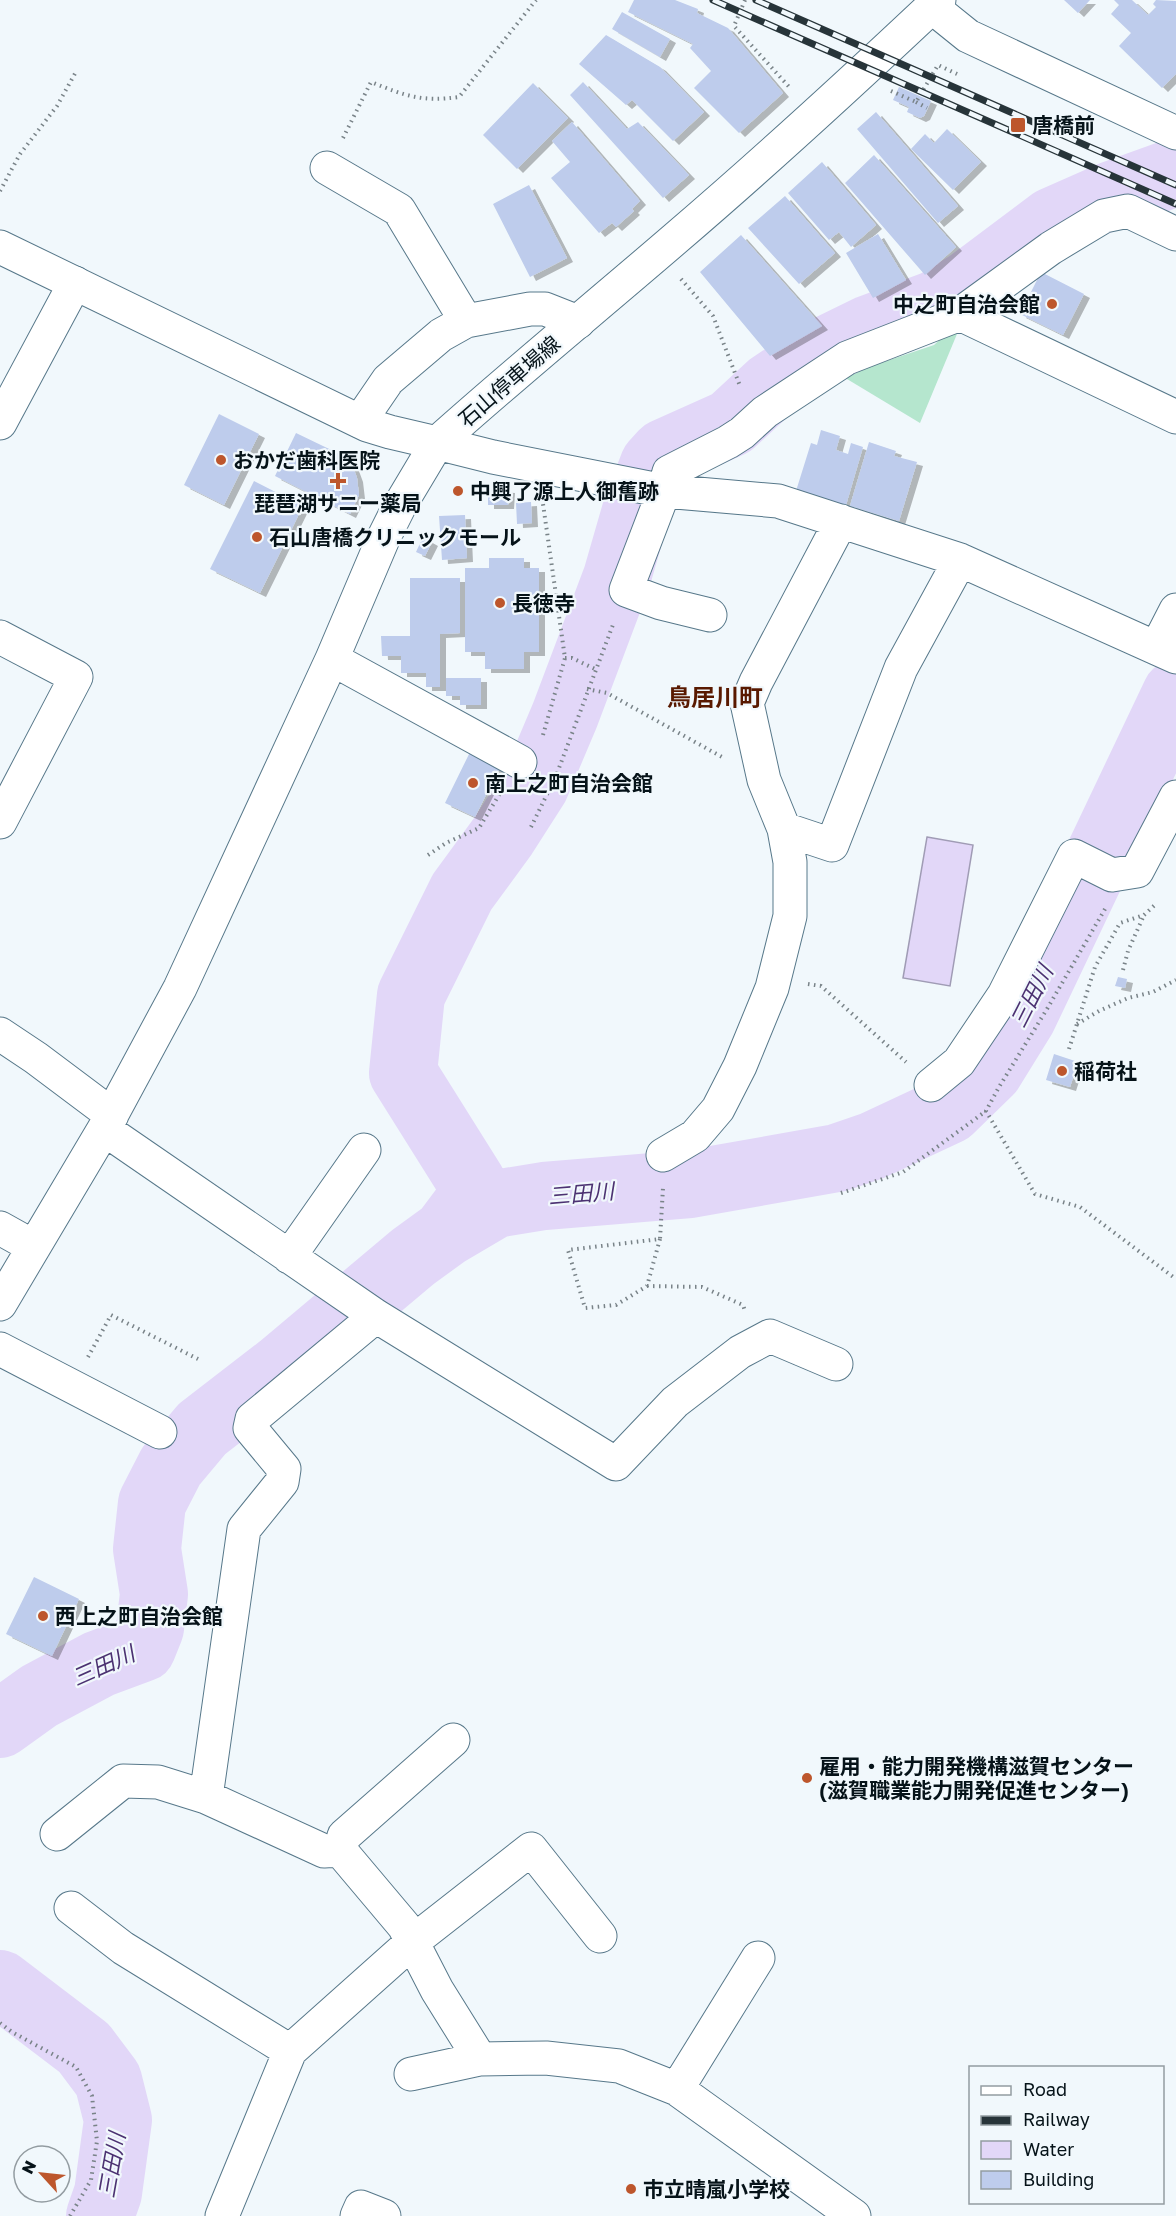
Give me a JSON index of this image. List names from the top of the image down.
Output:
{
  "streets": {
    "street": ["石山停車場線"]
  },
  "districts": ["鳥居川町"],
  "water": ["三田川"],
  "places": {
    "transit": ["唐橋前"],
    "other": [
      "中之町自治会館",
      "おかだ歯科医院",
      "中興了源上人御𦾔跡",
      "石山唐橋クリニックモール",
      "長徳寺",
      "南上之町自治会館",
      "稲荷社",
      "西上之町自治会館",
      "雇用・能力開発機構滋賀センター (滋賀職業能力開発促進センター)",
      "市立晴嵐小学校"
    ],
    "health": ["琵琶湖サニー薬局"]
  },
  "legend": [
    "Road",
    "Railway",
    "Water",
    "Building"
  ],
  "north": "top left"
}
